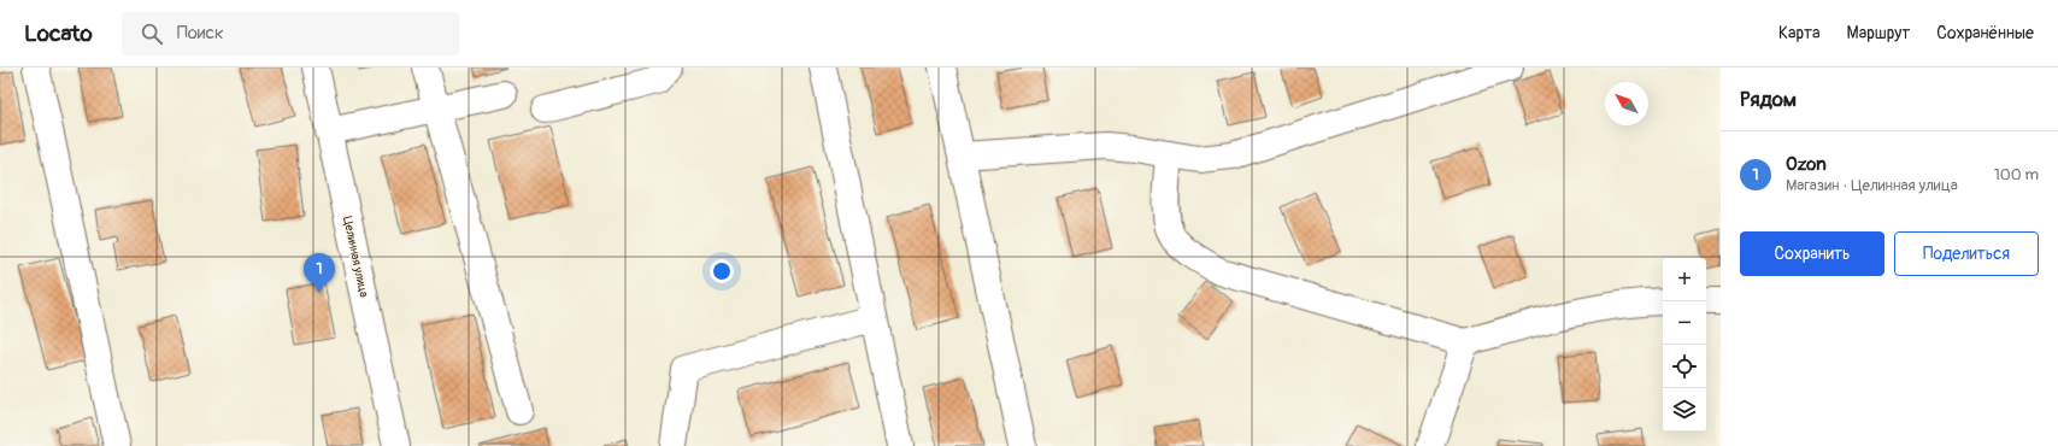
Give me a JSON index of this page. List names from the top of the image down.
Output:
{
  "streets": {
    "street": ["Целинная улица"]
  },
  "north": "top left",
  "page": {
    "header": "Locato",
    "search": "Поиск",
    "nav": ["Карта", "Маршрут", "Сохранённые"],
    "heading": "Рядом",
    "list": [
      {
        "mark": "1",
        "name": "Ozon",
        "note": "Магазин · Целинная улица",
        "value": "100 m"
      }
    ],
    "buttons": ["Сохранить", "Поделиться"],
    "pins": "1",
    "map_buttons": ["+", "−"]
  }
}
